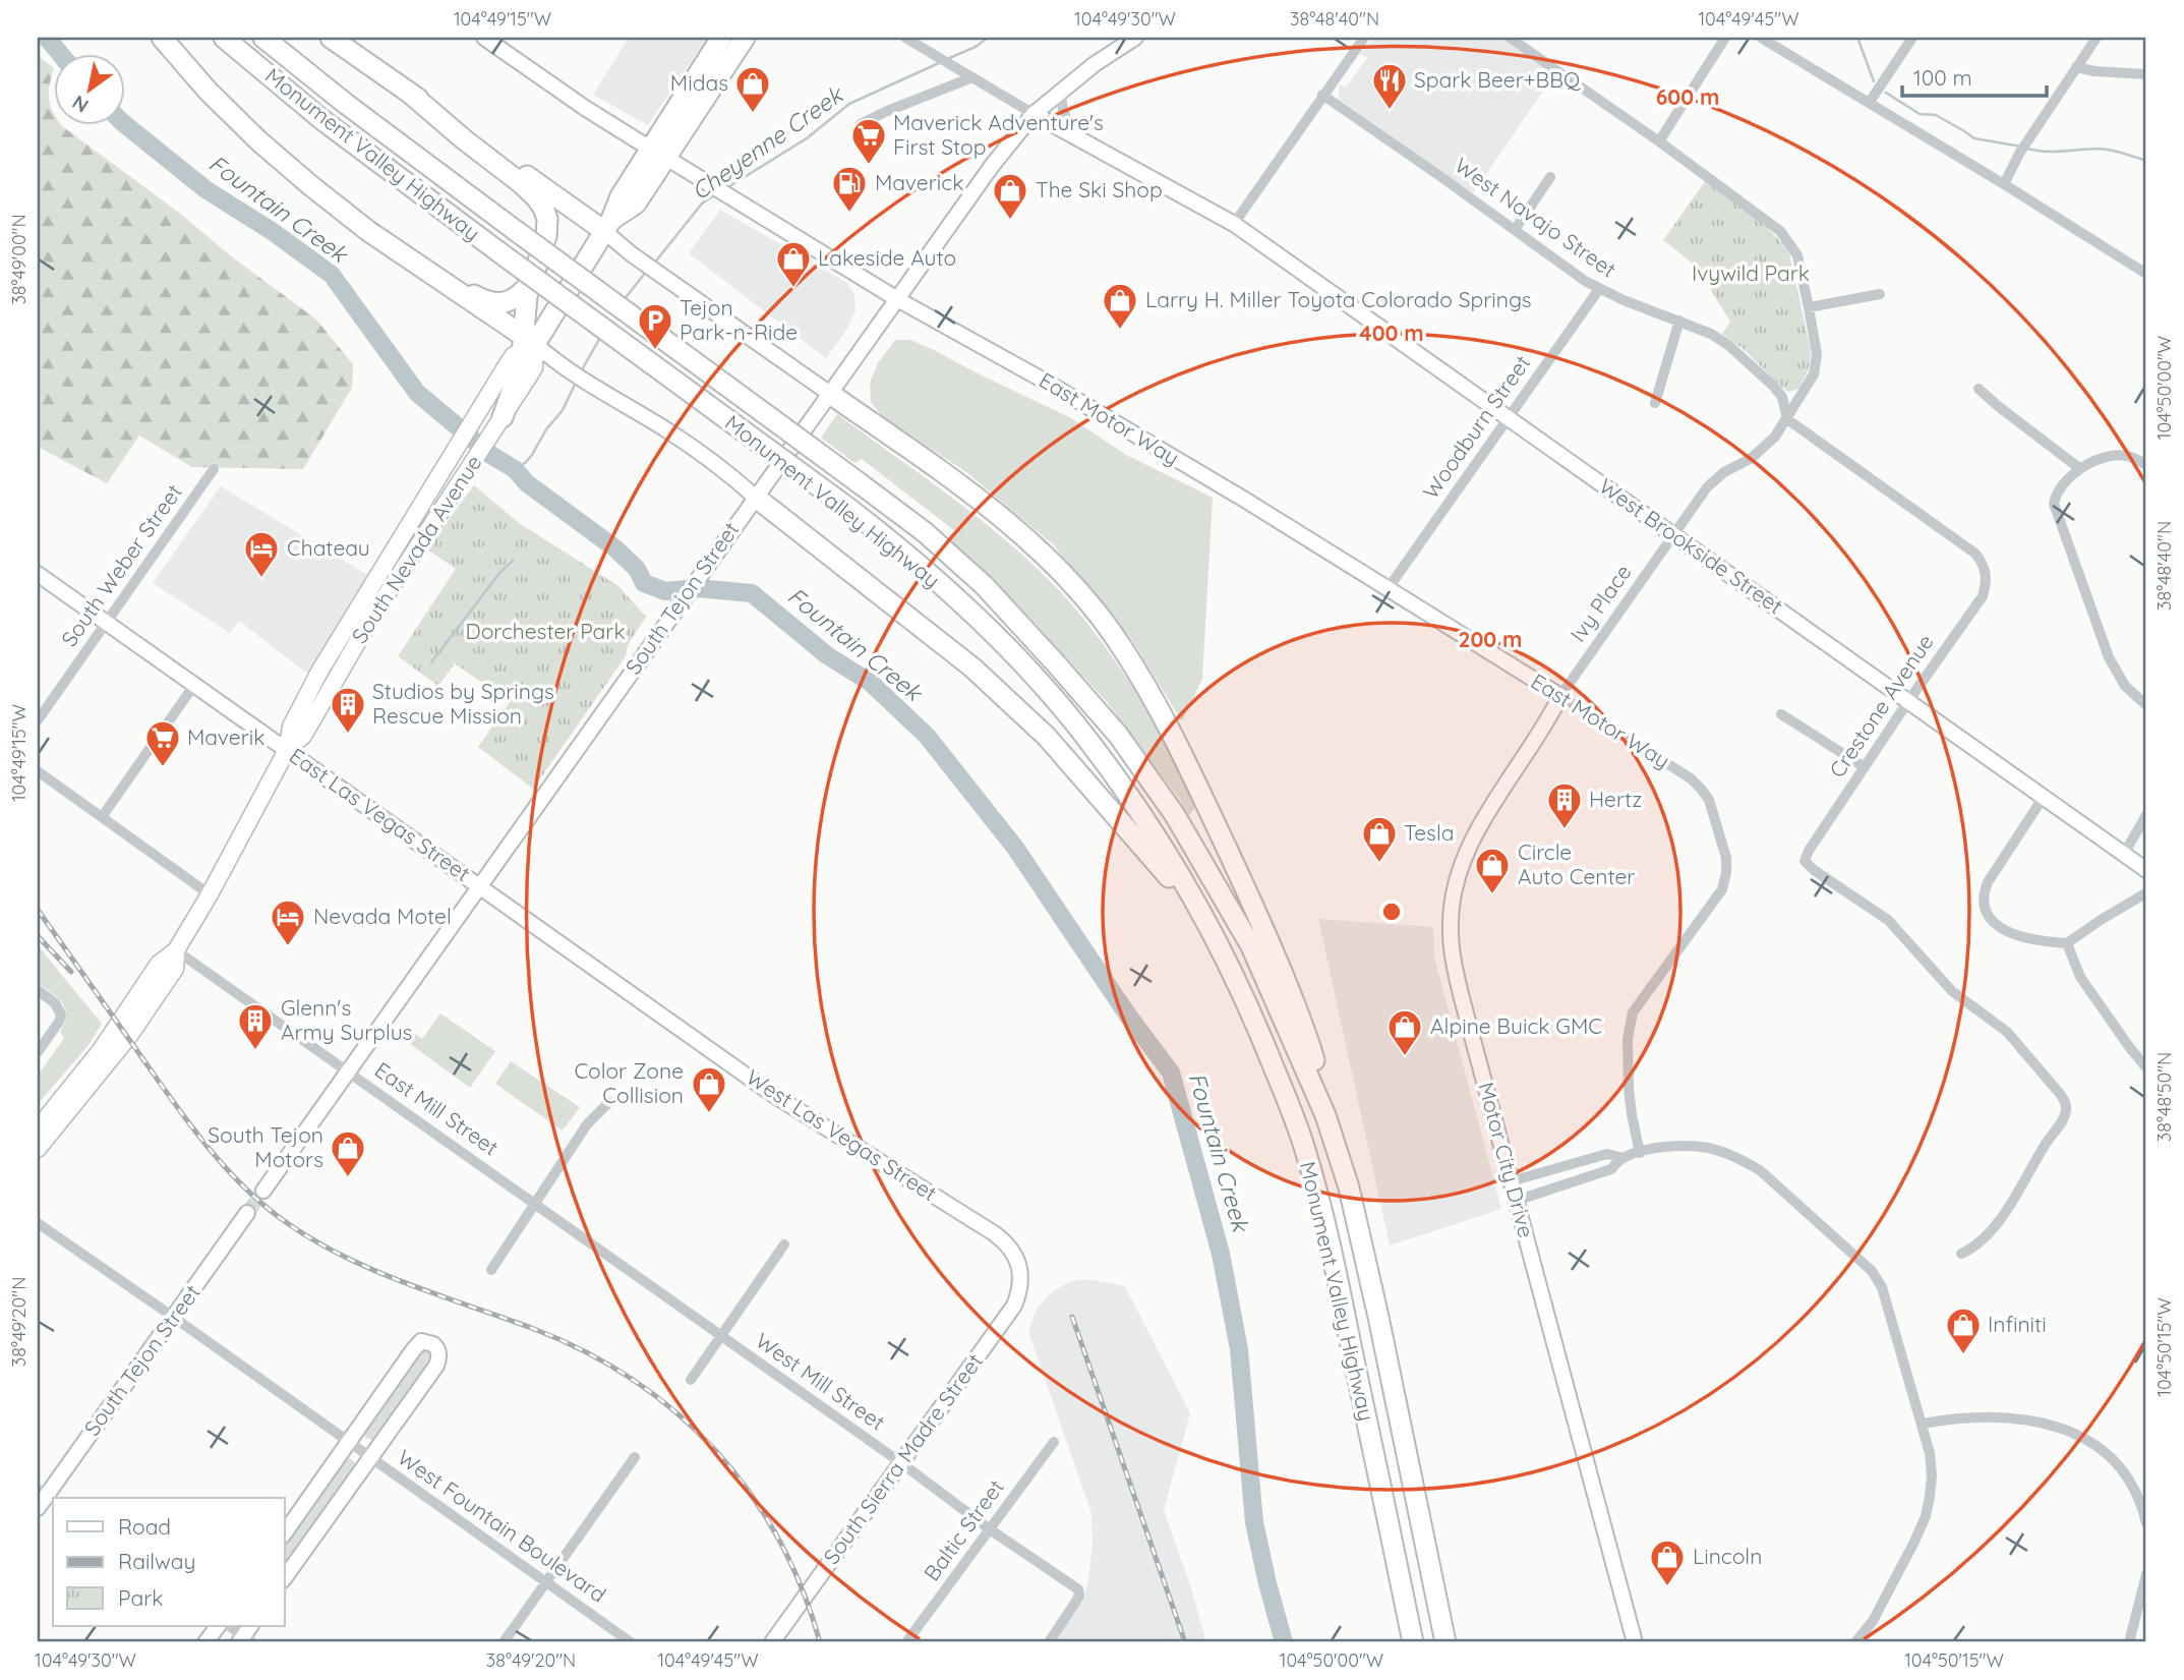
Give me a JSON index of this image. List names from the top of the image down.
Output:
{
  "streets": {
    "highway": ["Monument Valley Highway", "South Nevada Avenue"],
    "street": [
      "West Navajo Street",
      "East Motor Way",
      "Woodburn Street",
      "West Brookside Street",
      "South Weber Street",
      "South Tejon Street",
      "Ivy Place",
      "Crestone Avenue",
      "East Las Vegas Street",
      "East Mill Street",
      "West Las Vegas Street",
      "Motor City Drive",
      "West Mill Street",
      "South Sierra Madre Street",
      "West Fountain Boulevard",
      "Baltic Street"
    ]
  },
  "crossings": [
    ["West Navajo Street", "Woodburn Street"],
    ["West Navajo Street", "Ivy Place"],
    ["West Navajo Street", "Crestone Avenue"],
    ["East Motor Way", "Woodburn Street"],
    ["East Motor Way", "South Nevada Avenue"],
    ["East Motor Way", "South Tejon Street"],
    ["East Motor Way", "Ivy Place"],
    ["East Motor Way", "Motor City Drive"],
    ["Woodburn Street", "West Brookside Street"],
    ["West Brookside Street", "South Tejon Street"],
    ["West Brookside Street", "Ivy Place"],
    ["West Brookside Street", "Crestone Avenue"],
    ["South Nevada Avenue", "East Las Vegas Street"],
    ["South Nevada Avenue", "East Mill Street"],
    ["South Weber Street", "East Las Vegas Street"],
    ["South Tejon Street", "East Las Vegas Street"],
    ["South Tejon Street", "East Mill Street"],
    ["South Tejon Street", "West Fountain Boulevard"],
    ["Ivy Place", "Crestone Avenue"],
    ["Ivy Place", "Motor City Drive"],
    ["East Las Vegas Street", "West Las Vegas Street"],
    ["East Mill Street", "West Mill Street"],
    ["West Las Vegas Street", "South Sierra Madre Street"],
    ["West Mill Street", "South Sierra Madre Street"],
    ["West Mill Street", "Baltic Street"]
  ],
  "water": ["Cheyenne Creek", "Fountain Creek"],
  "parks": ["Ivywild Park", "Dorchester Park"],
  "places": {
    "restaurant": ["Spark Beer+BBQ"],
    "shop": [
      "Midas",
      "The Ski Shop",
      "Lakeside Auto",
      "Larry H. Miller Toyota Colorado Springs",
      "Tesla",
      "Circle Auto Center",
      "Alpine Buick GMC",
      "Color Zone Collision",
      "South Tejon Motors",
      "Infiniti",
      "Lincoln"
    ],
    "supermarket": ["Maverick Adventure's First Stop", "Maverik"],
    "fuel station": ["Maverick"],
    "parking": ["Tejon Park-n-Ride"],
    "hotel": ["Chateau", "Nevada Motel"],
    "building": ["Studios by Springs Rescue Mission", "Hertz", "Glenn's Army Surplus"]
  },
  "legend": ["Road", "Railway", "Park"],
  "scale_bar": "100 m",
  "north": "bottom left",
  "coordinates": [
    "104°49'15\"W",
    "104°49'30\"W",
    "38°48'40\"N",
    "104°49'45\"W",
    "38°49'00\"N",
    "104°50'00\"W",
    "38°48'50\"N",
    "38°49'20\"N",
    "104°50'15\"W"
  ],
  "rings": ["600 m", "400 m", "200 m"]
}
